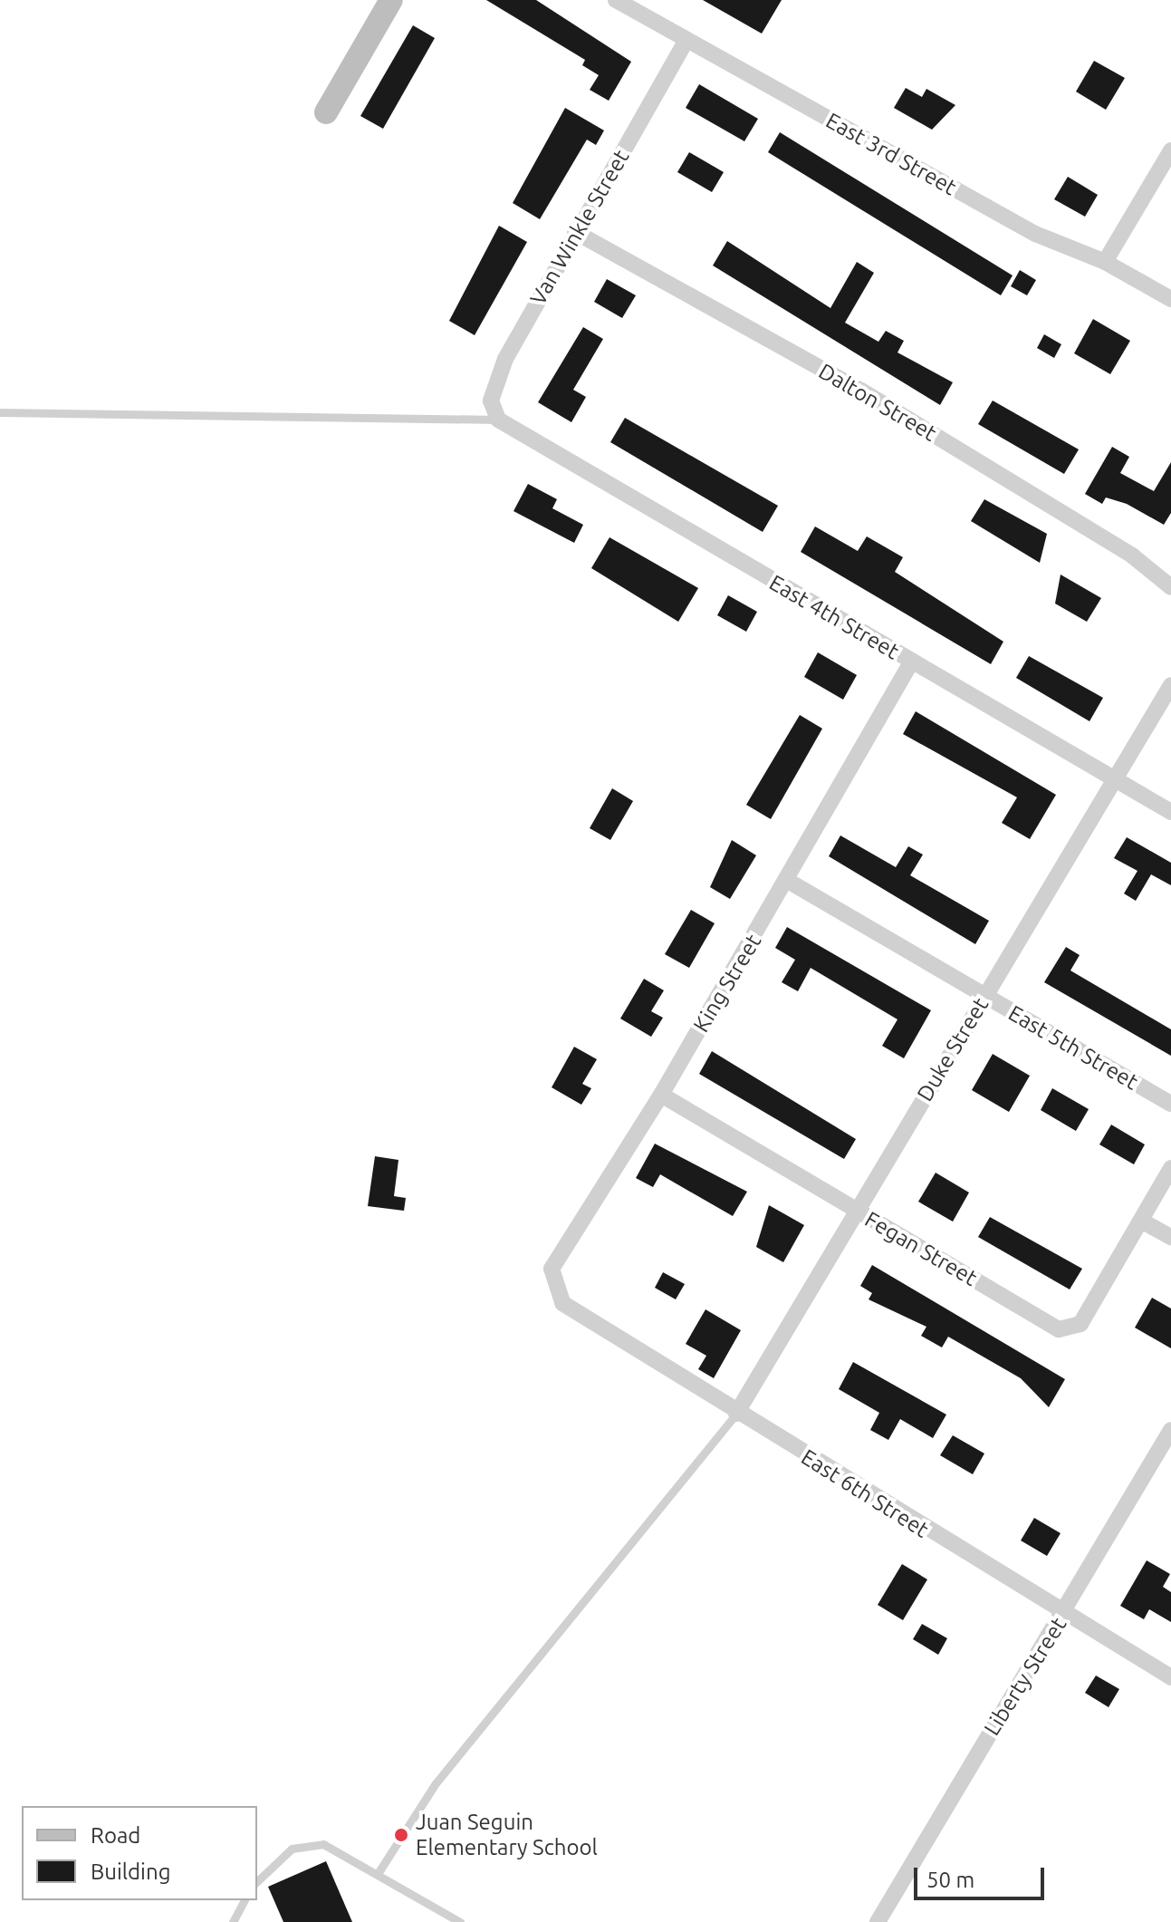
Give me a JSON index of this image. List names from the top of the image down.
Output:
{
  "streets": {
    "street": [
      "East 3rd Street",
      "Van Winkle Street",
      "Dalton Street",
      "East 4th Street",
      "King Street",
      "East 5th Street",
      "Duke Street",
      "Fegan Street",
      "East 6th Street",
      "Liberty Street"
    ]
  },
  "crossings": [
    ["East 3rd Street", "Van Winkle Street"],
    ["Van Winkle Street", "Dalton Street"],
    ["Van Winkle Street", "East 4th Street"],
    ["East 4th Street", "King Street"],
    ["East 4th Street", "Duke Street"],
    ["King Street", "East 5th Street"],
    ["King Street", "Fegan Street"],
    ["King Street", "East 6th Street"],
    ["East 5th Street", "Duke Street"],
    ["Duke Street", "Fegan Street"],
    ["Duke Street", "East 6th Street"],
    ["East 6th Street", "Liberty Street"]
  ],
  "places": ["Juan Seguin Elementary School"],
  "legend": ["Road", "Building"],
  "scale_bar": "50 m"
}
